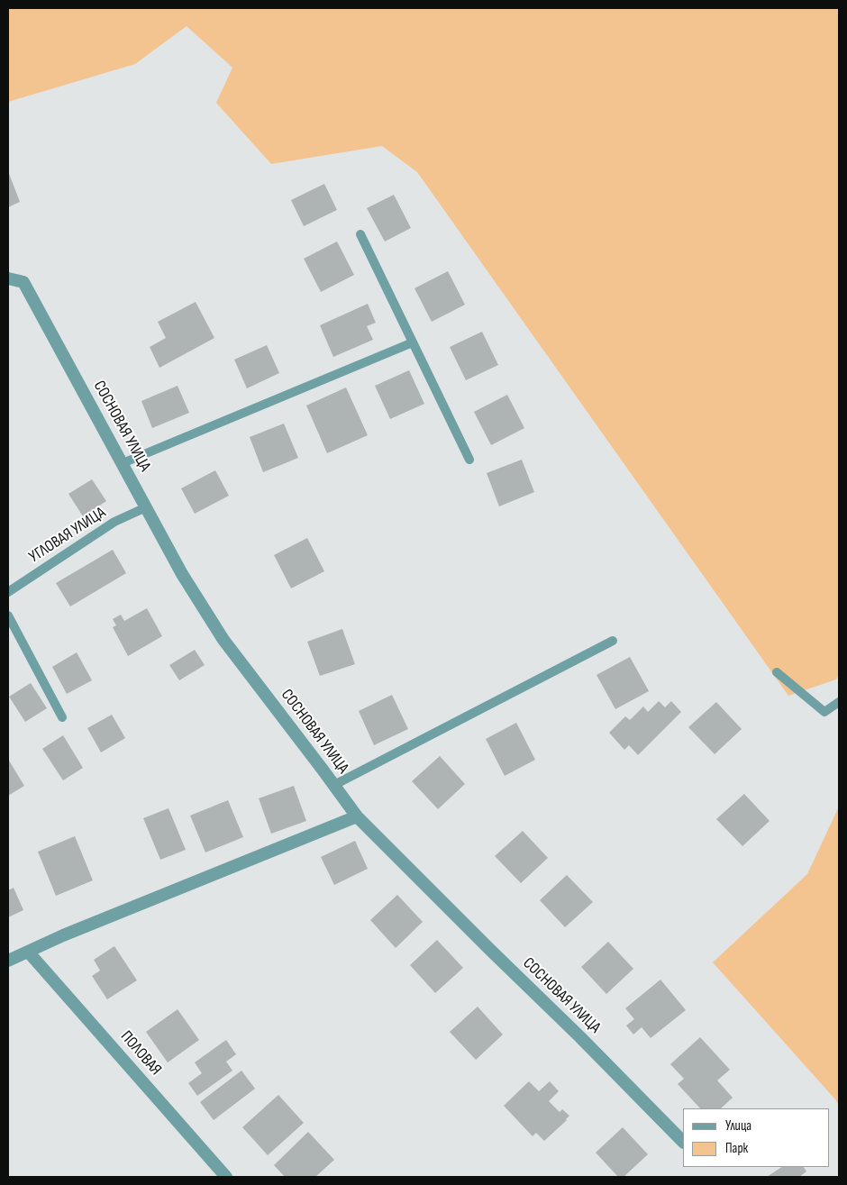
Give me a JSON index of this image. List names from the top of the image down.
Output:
{
  "streets": {
    "street": ["СОСНОВАЯ УЛИЦА", "ПОЛОВАЯ"],
    "lane": ["УГЛОВАЯ УЛИЦА"]
  },
  "crossings": [
    ["СОСНОВАЯ УЛИЦА", "УГЛОВАЯ УЛИЦА"]
  ],
  "legend": ["Улица", "Парк"]
}
